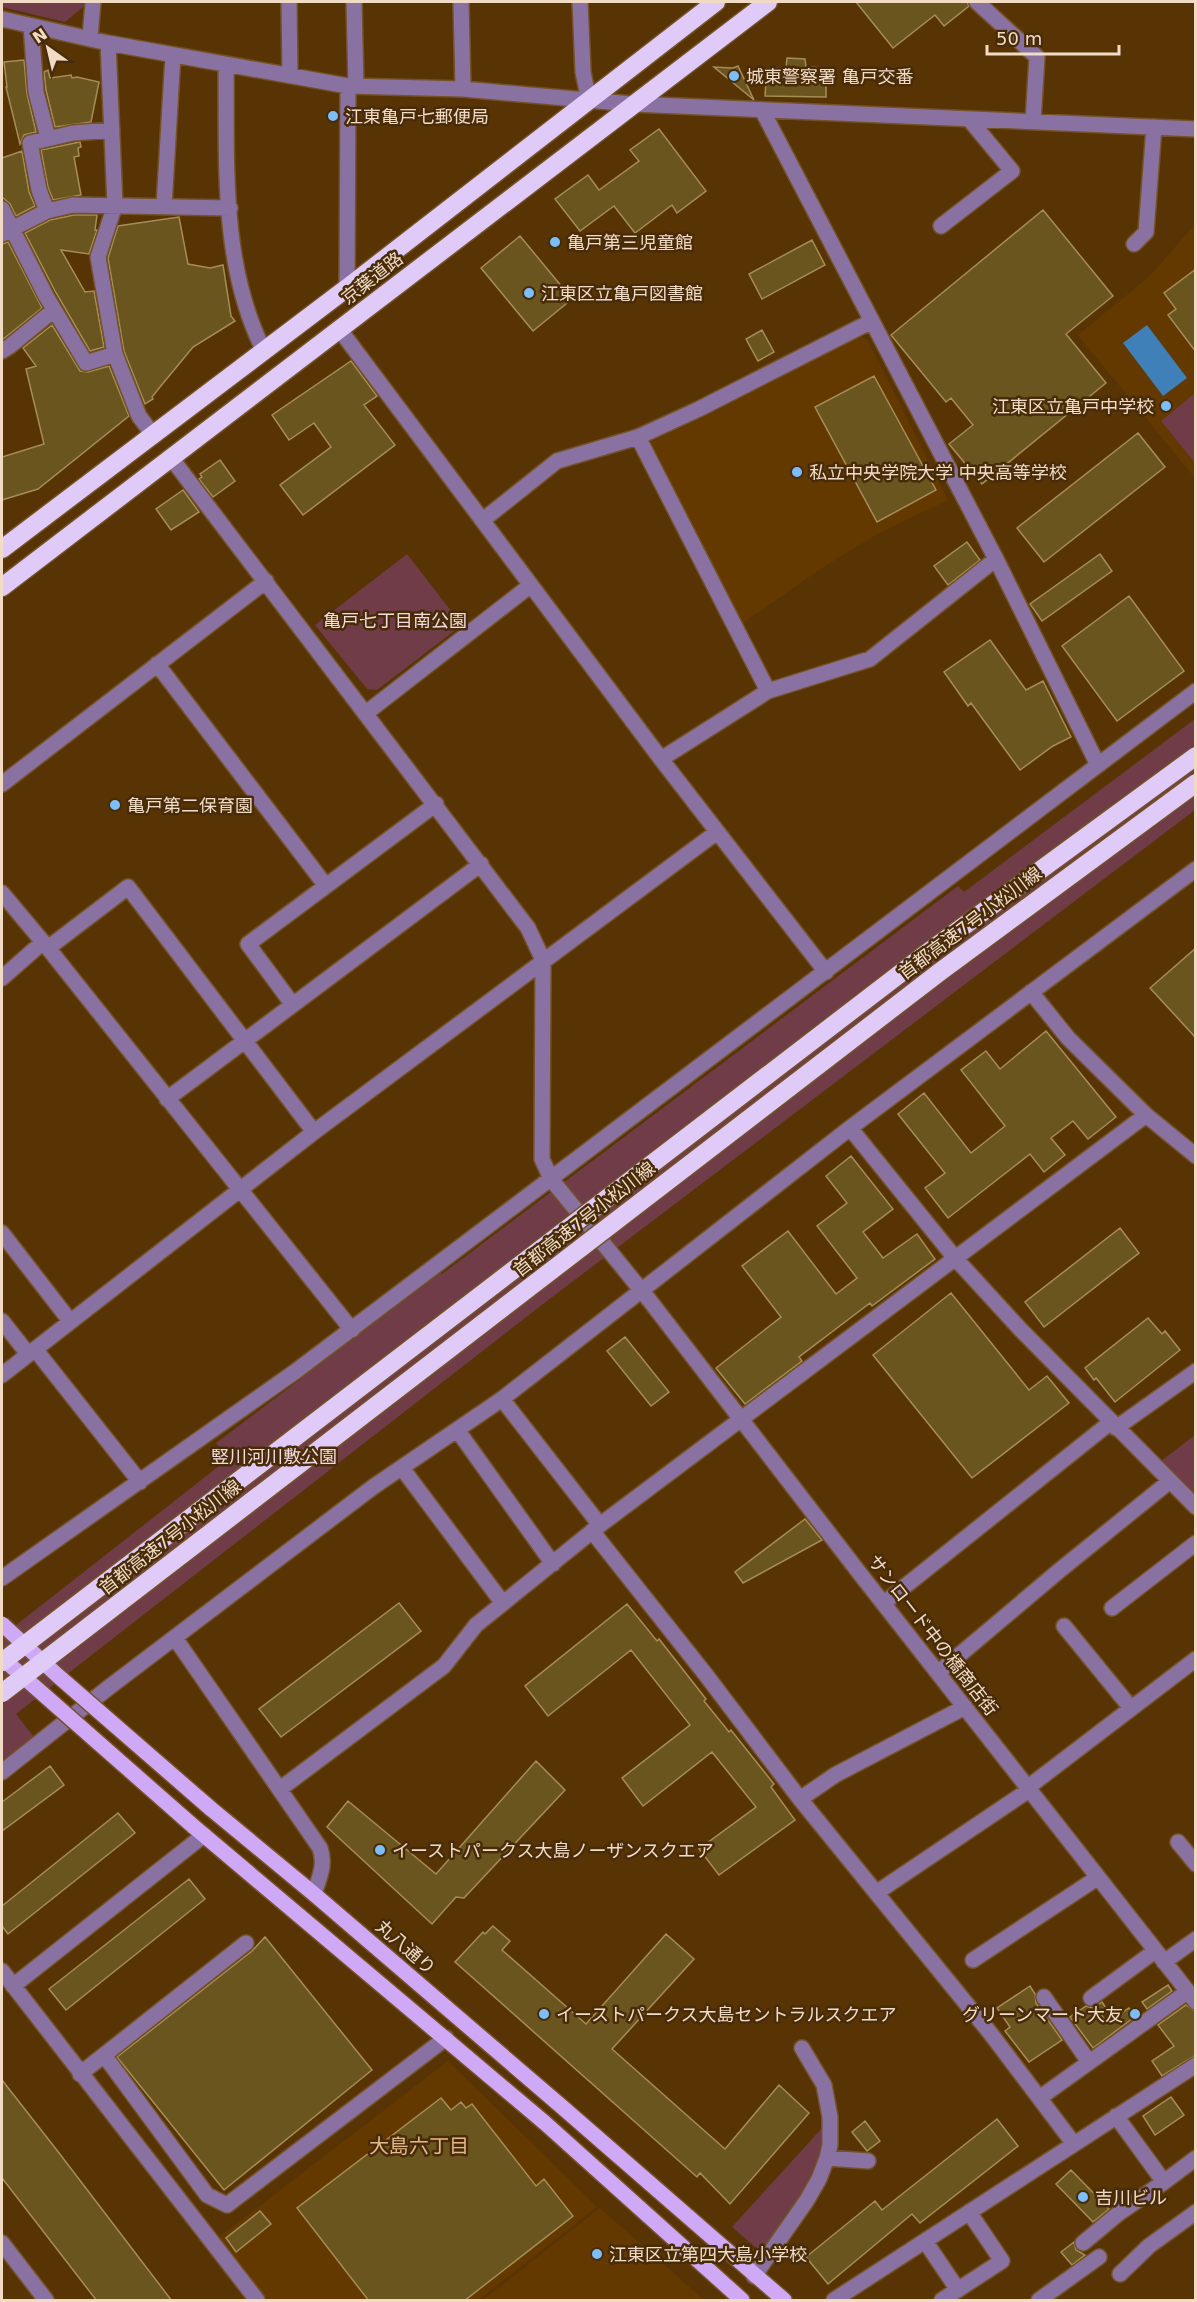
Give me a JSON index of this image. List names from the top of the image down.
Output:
{
  "streets": {
    "highway": ["京葉道路", "首都高速7号小松川線"],
    "main road": ["丸八通り"],
    "street": ["サンロード中の橋商店街"]
  },
  "districts": ["大島六丁目"],
  "parks": ["亀戸七丁目南公園", "竪川河川敷公園"],
  "places": [
    "城東警察署 亀戸交番",
    "江東亀戸七郵便局",
    "亀戸第三児童館",
    "江東区立亀戸図書館",
    "江東区立亀戸中学校",
    "私立中央学院大学 中央高等学校",
    "亀戸第二保育園",
    "イーストパークス大島ノーザンスクエア",
    "イーストパークス大島セントラルスクエア",
    "グリーンマート大友",
    "吉川ビル",
    "江東区立第四大島小学校"
  ],
  "scale_bar": "50 m",
  "north": "top left"
}
